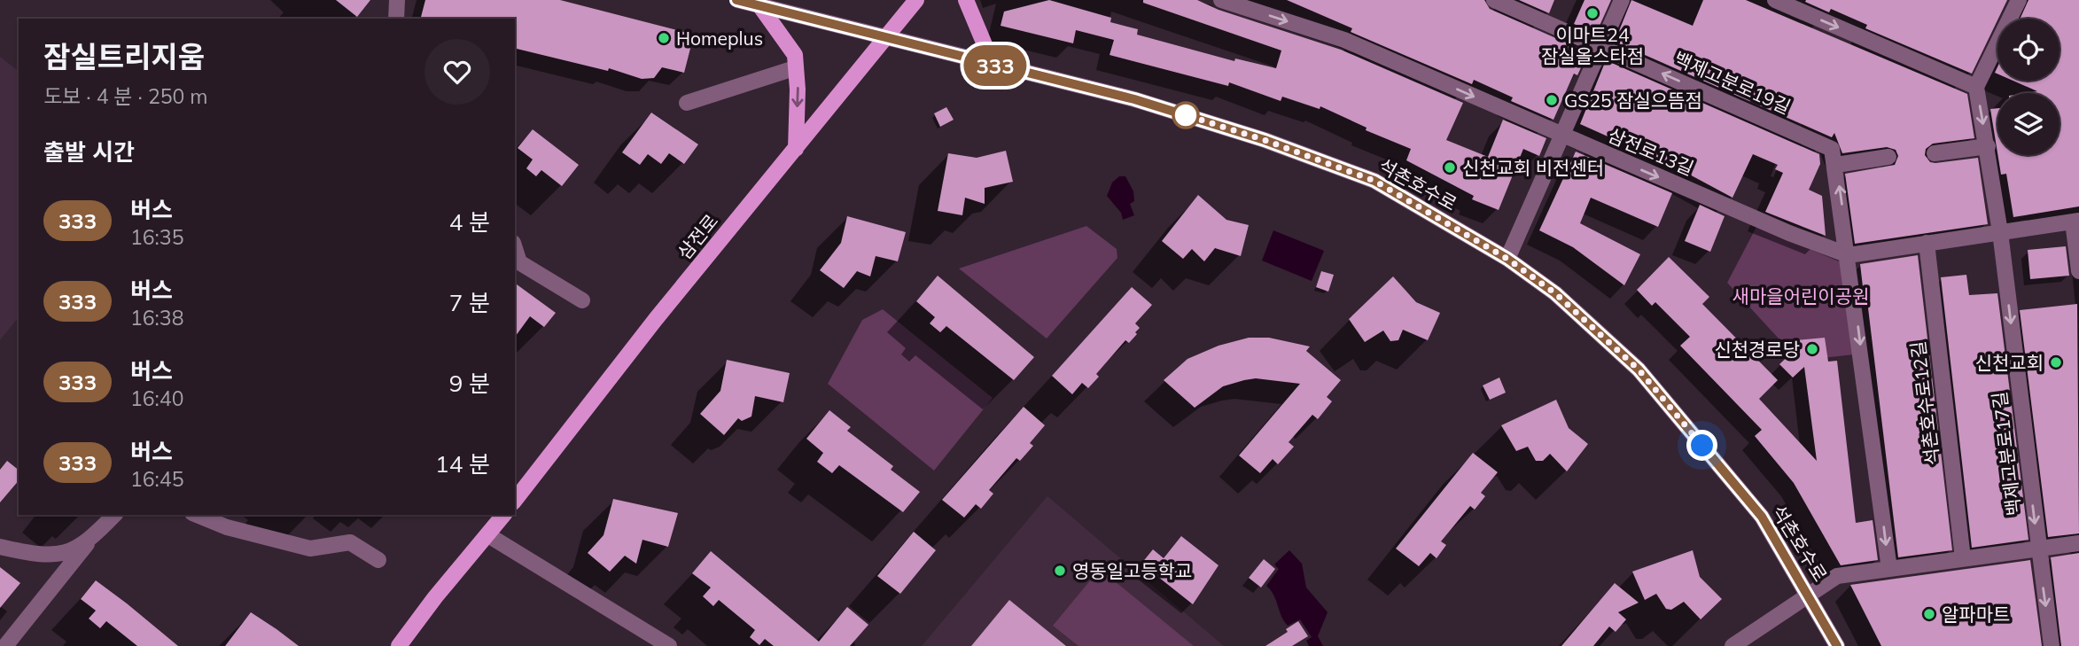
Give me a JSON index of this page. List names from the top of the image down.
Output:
{
  "streets": {
    "main road": ["삼전로"],
    "street": [
      "백제고분로19길",
      "삼전로13길",
      "석촌호수로",
      "석촌호수로12길",
      "백제고분로17길"
    ]
  },
  "crossings": [
    ["삼전로13길", "석촌호수로12길"],
    ["삼전로13길", "백제고분로17길"],
    ["석촌호수로", "삼전로"]
  ],
  "one_way": ["삼전로13길", "백제고분로17길"],
  "parks": ["새마을어린이공원"],
  "places": [
    "이마트24 잠실올스타점",
    "Homeplus",
    "GS25 잠실으뜸점",
    "신천교회 비전센터",
    "신천경로당",
    "신천교회",
    "영동일고등학교",
    "알파마트"
  ],
  "lines": ["bus line 333"],
  "page": {
    "on_map": "333",
    "heading": [
      ["잠실트리지움", "도보 · 4 분 · 250 m"],
      "출발 시간"
    ],
    "list": [
      {
        "mark": "333",
        "name": "버스",
        "note": "16:35",
        "value": "4 분"
      },
      {
        "mark": "333",
        "name": "버스",
        "note": "16:38",
        "value": "7 분"
      },
      {
        "mark": "333",
        "name": "버스",
        "note": "16:40",
        "value": "9 분"
      },
      {
        "mark": "333",
        "name": "버스",
        "note": "16:45",
        "value": "14 분"
      }
    ]
  }
}
